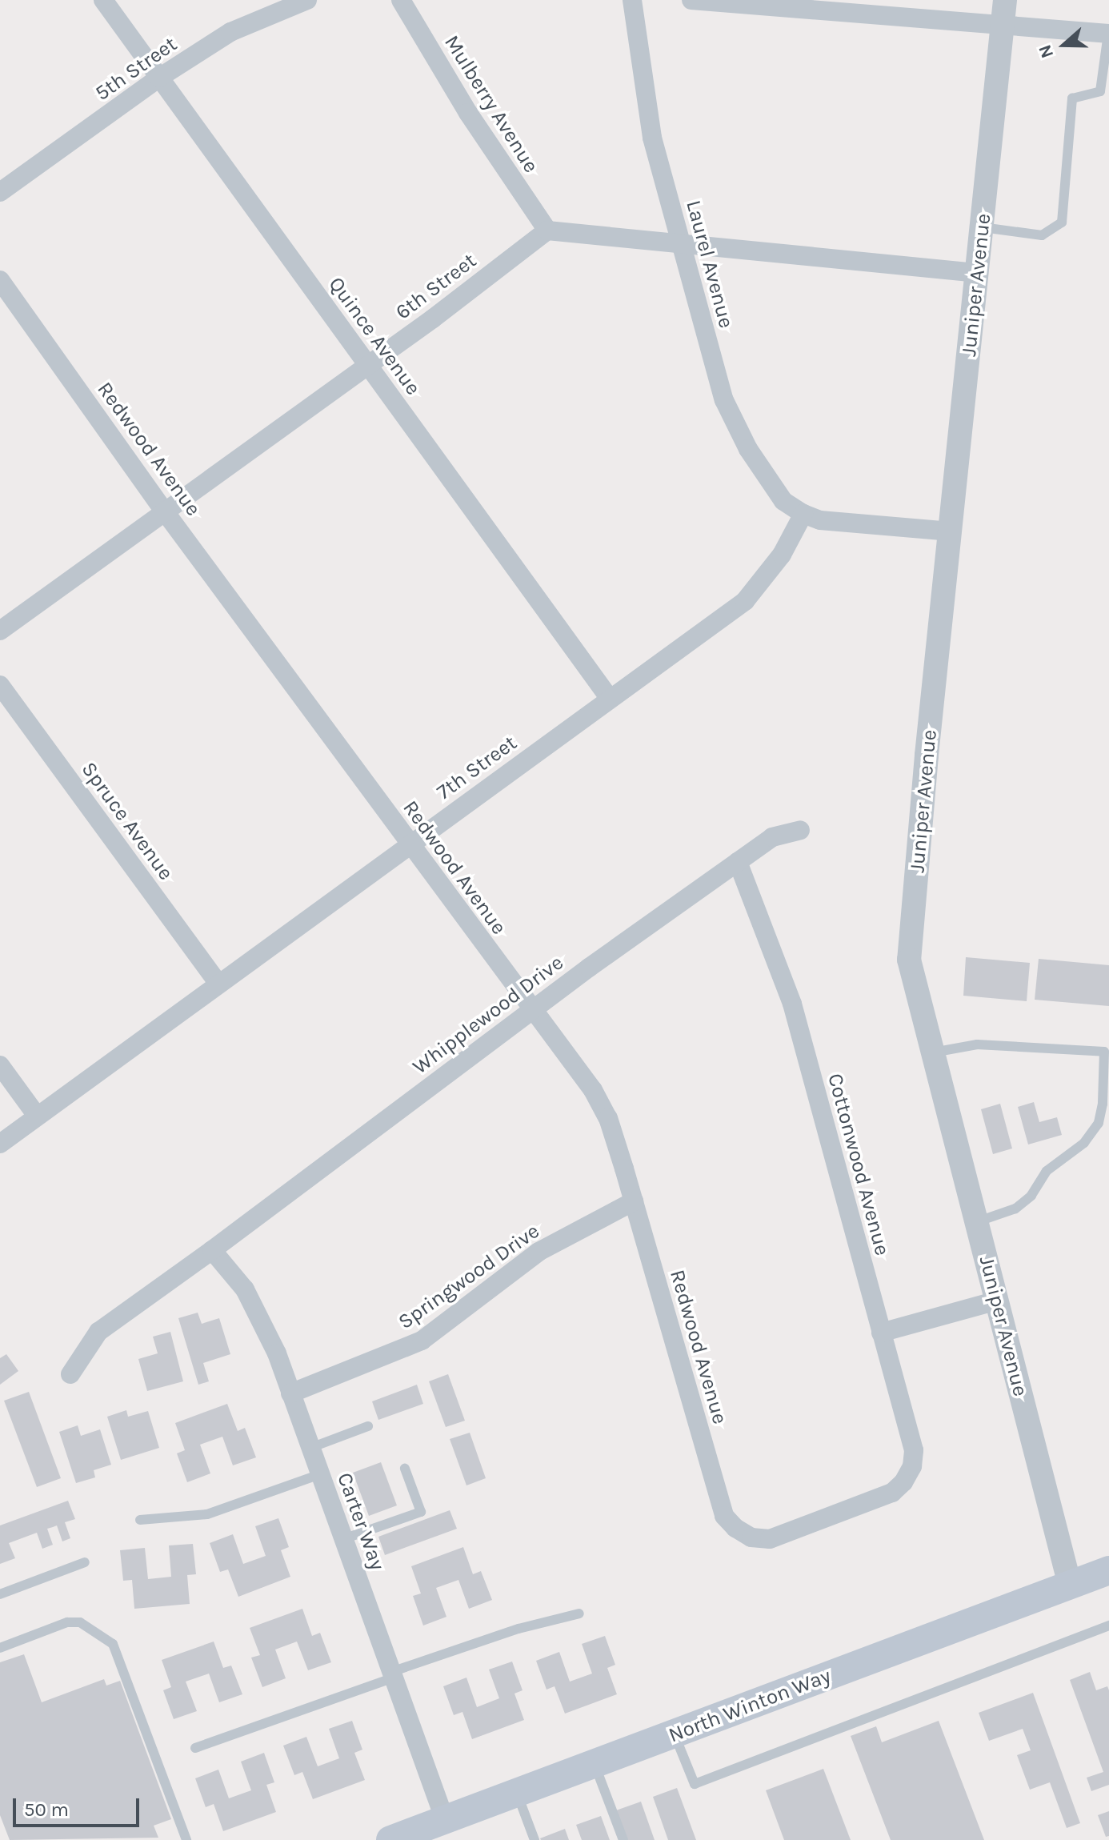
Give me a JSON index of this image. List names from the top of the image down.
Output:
{
  "streets": {
    "main road": ["North Winton Way"],
    "street": [
      "5th Street",
      "Mulberry Avenue",
      "Laurel Avenue",
      "Juniper Avenue",
      "6th Street",
      "Quince Avenue",
      "Redwood Avenue",
      "7th Street",
      "Spruce Avenue",
      "Whipplewood Drive",
      "Cottonwood Avenue",
      "Springwood Drive",
      "Carter Way"
    ]
  },
  "crossings": [
    ["5th Street", "Quince Avenue"],
    ["Mulberry Avenue", "6th Street"],
    ["Laurel Avenue", "7th Street"],
    ["Juniper Avenue", "North Winton Way"],
    ["6th Street", "Quince Avenue"],
    ["6th Street", "Redwood Avenue"],
    ["Quince Avenue", "7th Street"],
    ["Redwood Avenue", "7th Street"],
    ["Redwood Avenue", "Whipplewood Drive"],
    ["Redwood Avenue", "Cottonwood Avenue"],
    ["Redwood Avenue", "Springwood Drive"],
    ["7th Street", "Spruce Avenue"],
    ["Whipplewood Drive", "Cottonwood Avenue"],
    ["Whipplewood Drive", "Carter Way"],
    ["Springwood Drive", "Carter Way"],
    ["Carter Way", "North Winton Way"]
  ],
  "scale_bar": "50 m",
  "north": "left"
}
